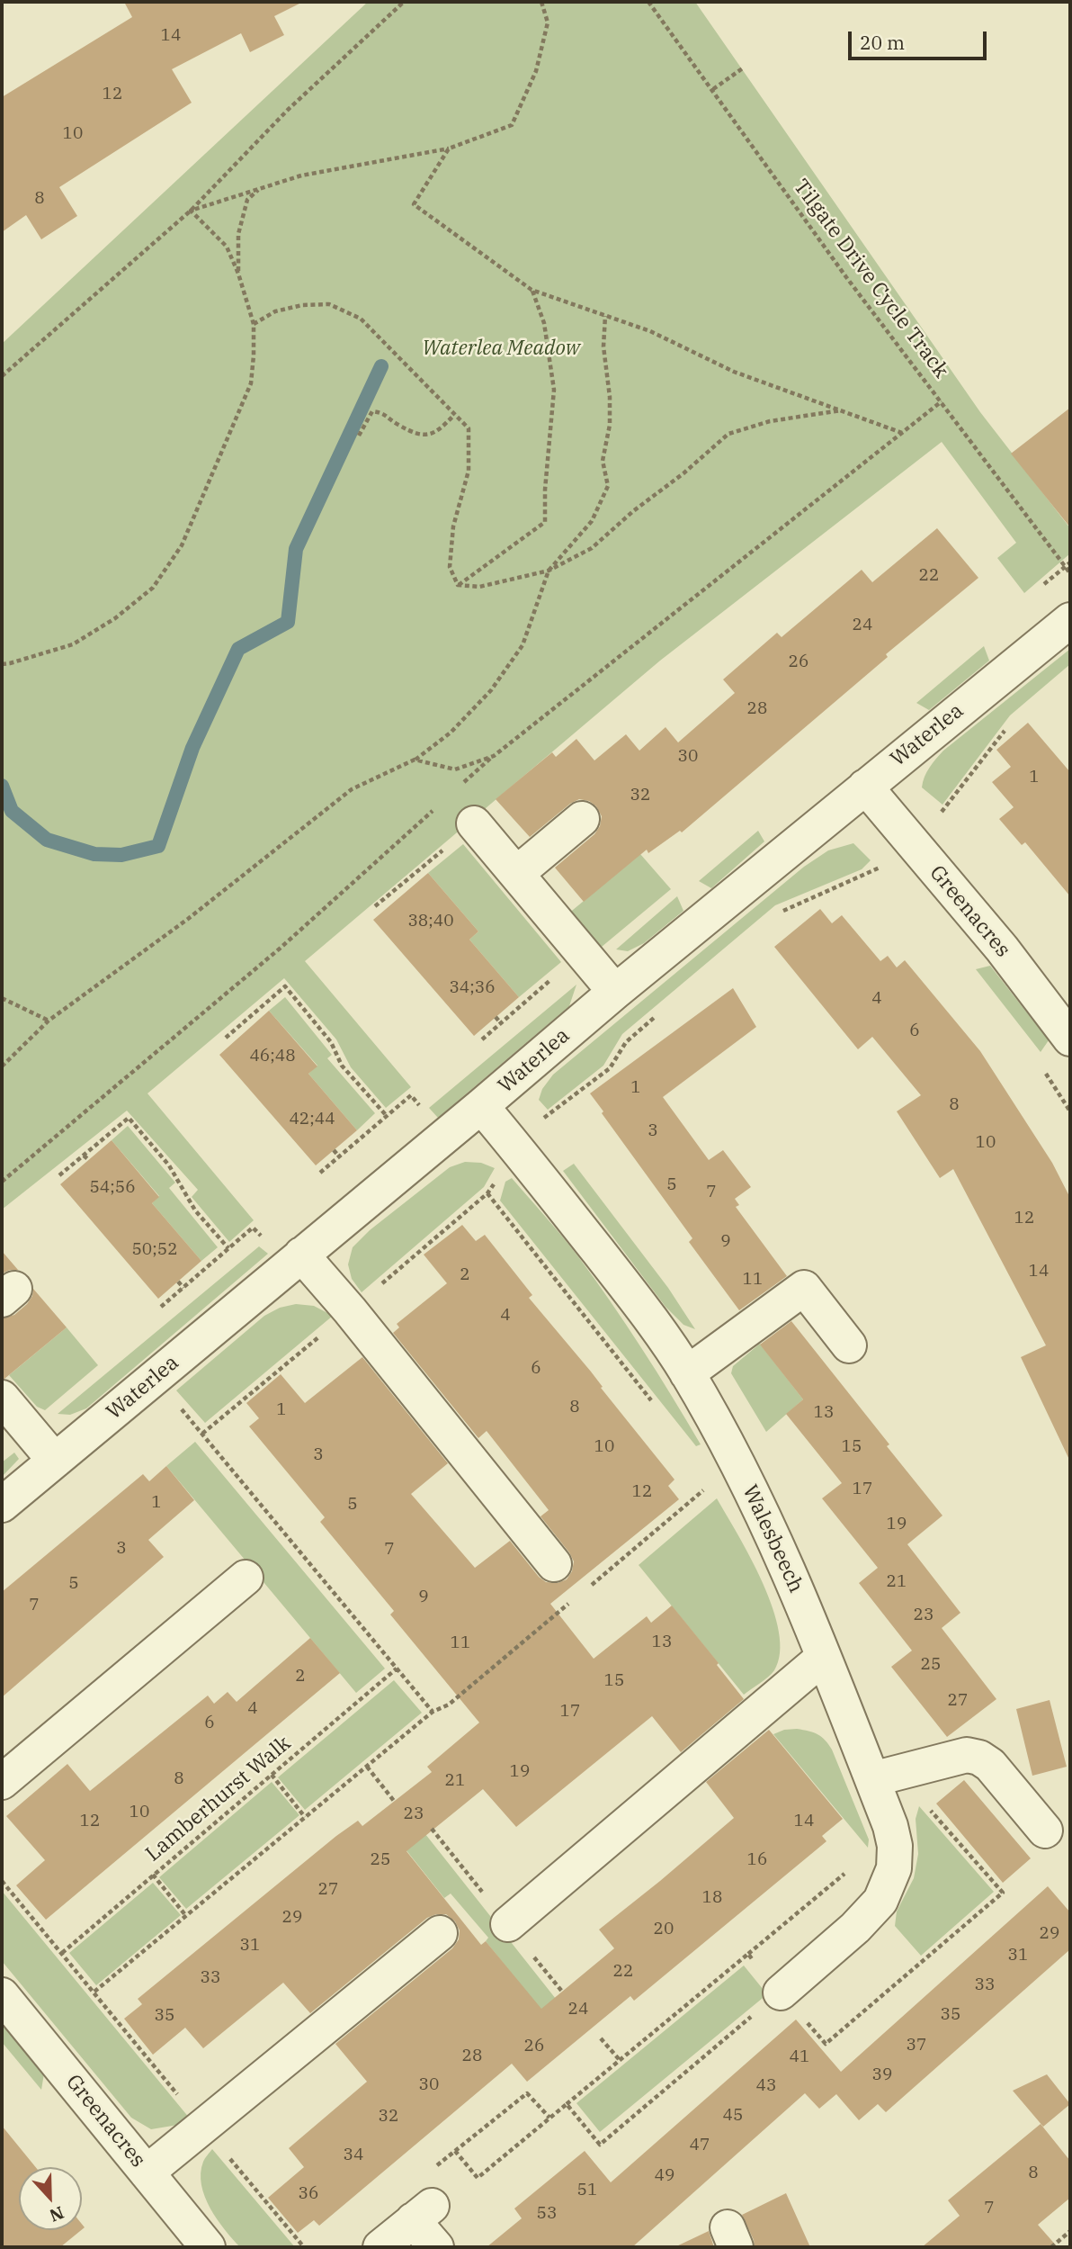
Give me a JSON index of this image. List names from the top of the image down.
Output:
{
  "streets": {
    "street": ["Waterlea", "Greenacres", "Walesbeech"],
    "path": ["Tilgate Drive Cycle Track", "Lamberhurst Walk"]
  },
  "crossings": [
    ["Waterlea", "Greenacres"],
    ["Waterlea", "Walesbeech"]
  ],
  "parks": ["Waterlea Meadow"],
  "house_numbers": [
    "14",
    "12",
    "10",
    "8",
    "22",
    "24",
    "26",
    "28",
    "30",
    "1",
    "32",
    "38;40",
    "34;36",
    "4",
    "6",
    "46;48",
    "1",
    "8",
    "42;44",
    "3",
    "10",
    "5",
    "54;56",
    "7",
    "12",
    "9",
    "50;52",
    "14",
    "2",
    "11",
    "4",
    "6",
    "8",
    "1",
    "13",
    "10",
    "15",
    "3",
    "17",
    "12",
    "1",
    "5",
    "19",
    "3",
    "7",
    "21",
    "5",
    "9",
    "7",
    "23",
    "13",
    "11",
    "25",
    "2",
    "15",
    "27",
    "4",
    "17",
    "6",
    "19",
    "8",
    "21",
    "10",
    "23",
    "12",
    "14",
    "25",
    "16",
    "27",
    "18",
    "29",
    "20",
    "29",
    "31",
    "31",
    "22",
    "33",
    "33",
    "24",
    "35",
    "35",
    "37",
    "26",
    "28",
    "41",
    "39",
    "30",
    "43",
    "45",
    "32",
    "47",
    "34",
    "8",
    "49",
    "51",
    "36",
    "7",
    "53"
  ],
  "scale_bar": "20 m",
  "north": "bottom"
}
